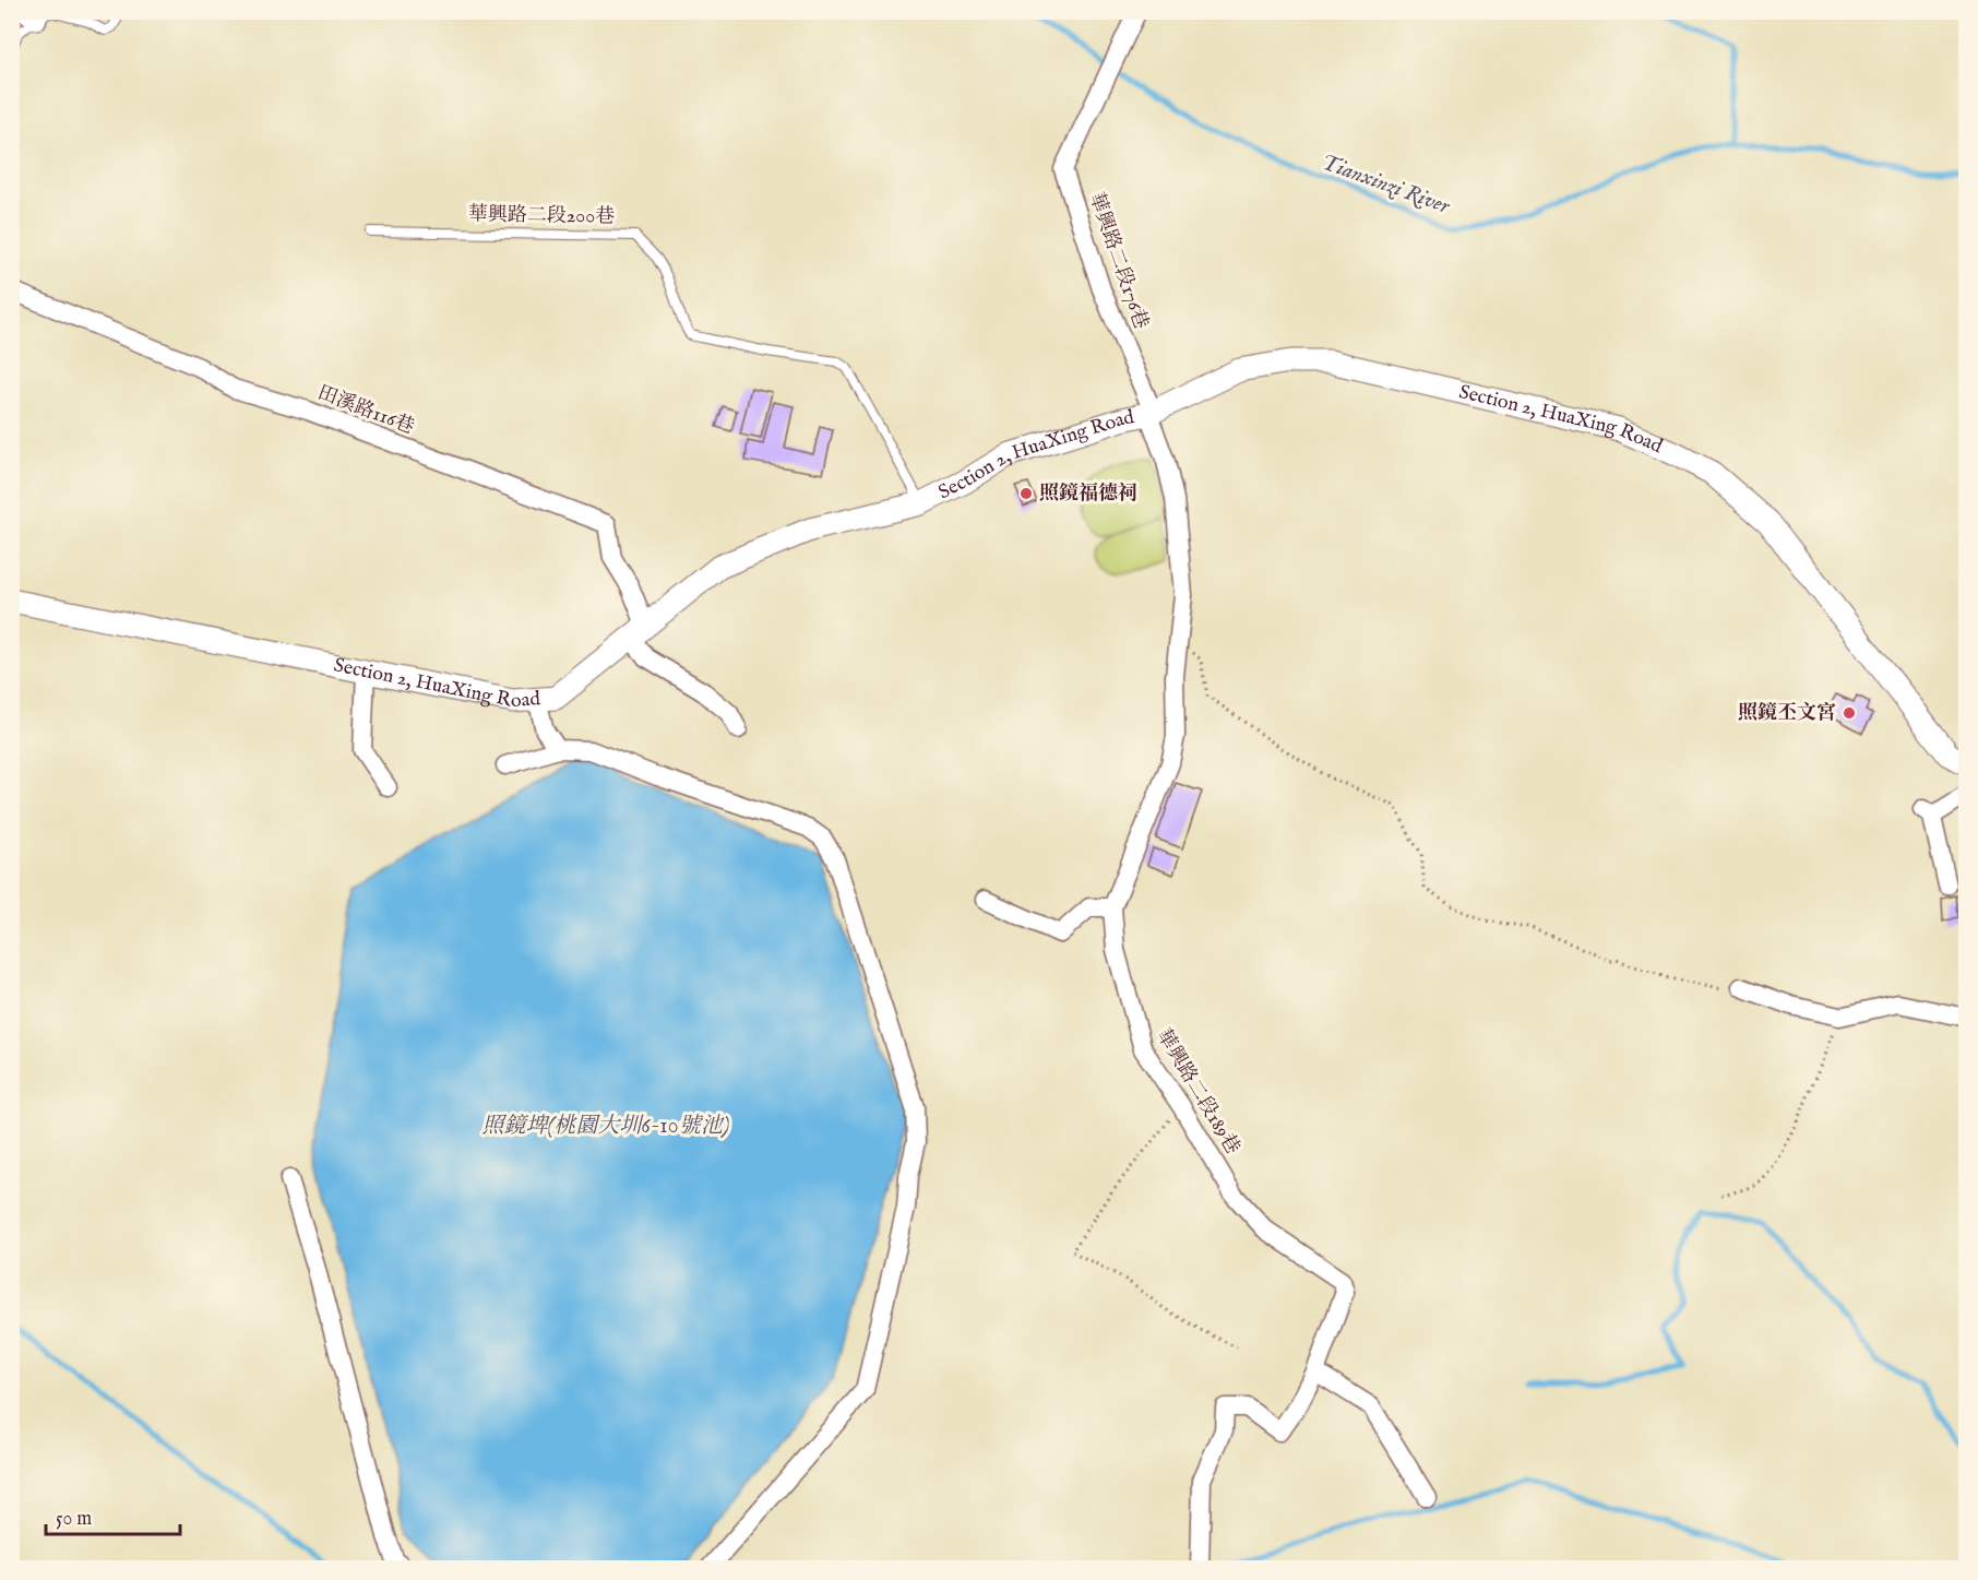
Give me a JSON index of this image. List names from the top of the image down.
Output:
{
  "streets": {
    "street": [
      "華興路二段176巷",
      "田溪路116巷",
      "Section 2, HuaXing Road",
      "華興路二段189巷"
    ],
    "lane": ["華興路二段200巷"]
  },
  "crossings": [
    ["華興路二段200巷", "Section 2, HuaXing Road"],
    ["華興路二段176巷", "Section 2, HuaXing Road"],
    ["華興路二段176巷", "華興路二段189巷"],
    ["田溪路116巷", "Section 2, HuaXing Road"],
    ["Section 2, HuaXing Road", "華興路二段189巷"]
  ],
  "water": ["Tianxinzi River", "照鏡埤(桃園大圳6-10號池)"],
  "places": ["照鏡福德祠", "照鏡丕文宮"],
  "scale_bar": "50 m"
}
